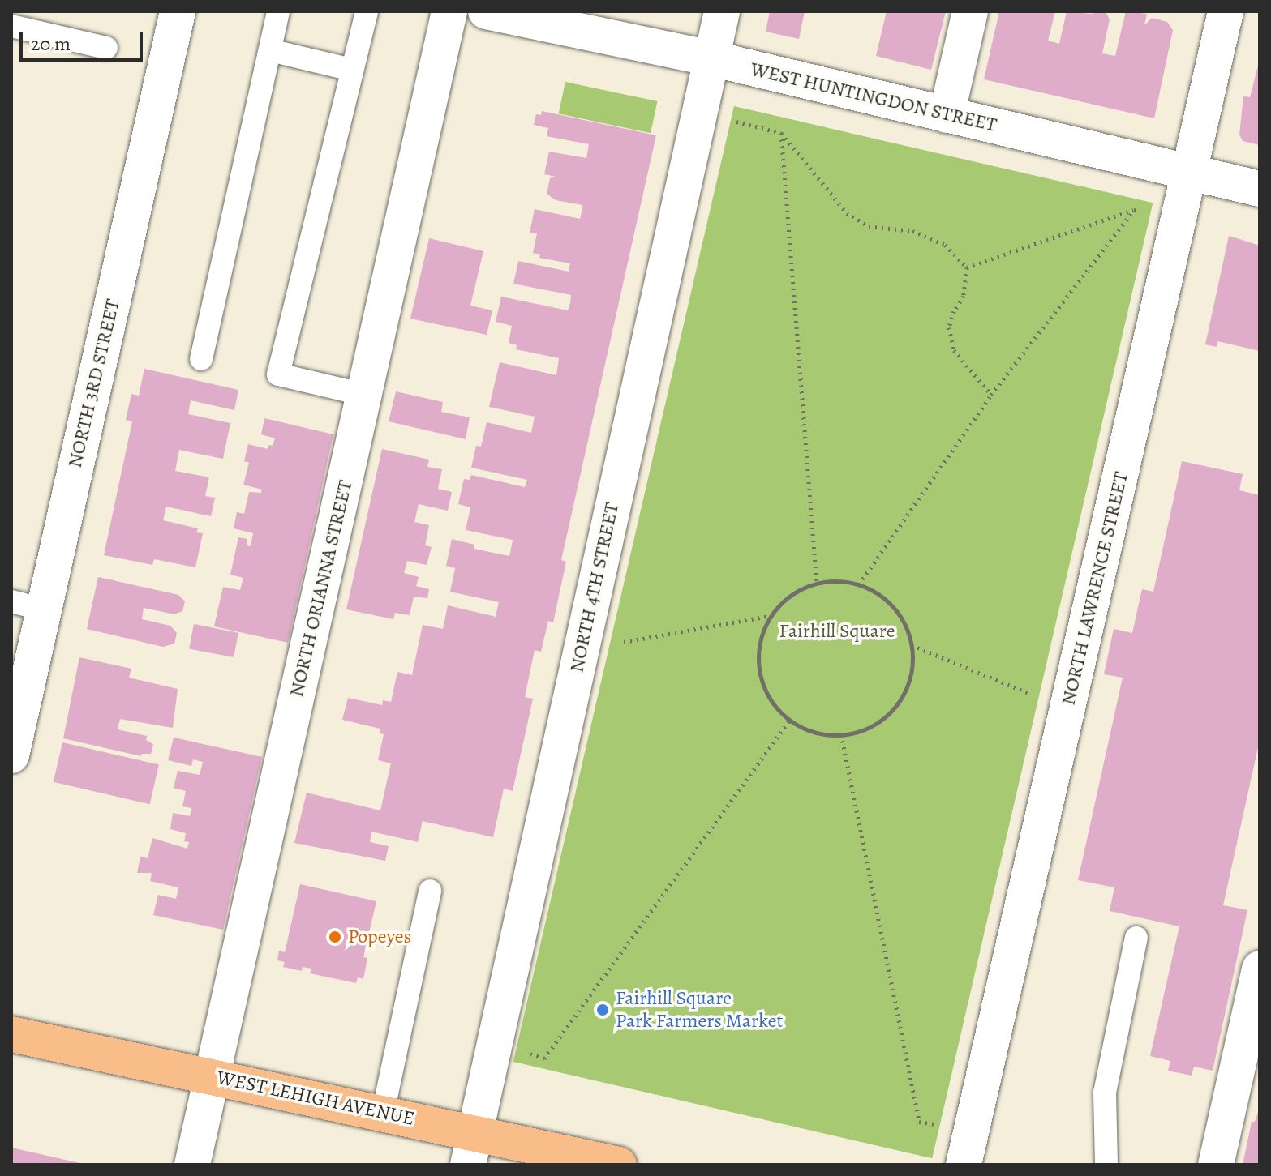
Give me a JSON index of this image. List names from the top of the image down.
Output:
{
  "streets": {
    "main road": ["WEST LEHIGH AVENUE"],
    "street": [
      "WEST HUNTINGDON STREET",
      "NORTH 3RD STREET",
      "NORTH 4TH STREET",
      "NORTH ORIANNA STREET",
      "NORTH LAWRENCE STREET"
    ]
  },
  "crossings": [
    ["WEST HUNTINGDON STREET", "NORTH 4TH STREET"],
    ["WEST HUNTINGDON STREET", "NORTH LAWRENCE STREET"],
    ["NORTH 4TH STREET", "WEST LEHIGH AVENUE"],
    ["NORTH ORIANNA STREET", "WEST LEHIGH AVENUE"]
  ],
  "parks": ["Fairhill Square"],
  "places": ["Popeyes", "Fairhill Square Park Farmers Market"],
  "scale_bar": "20 m"
}
